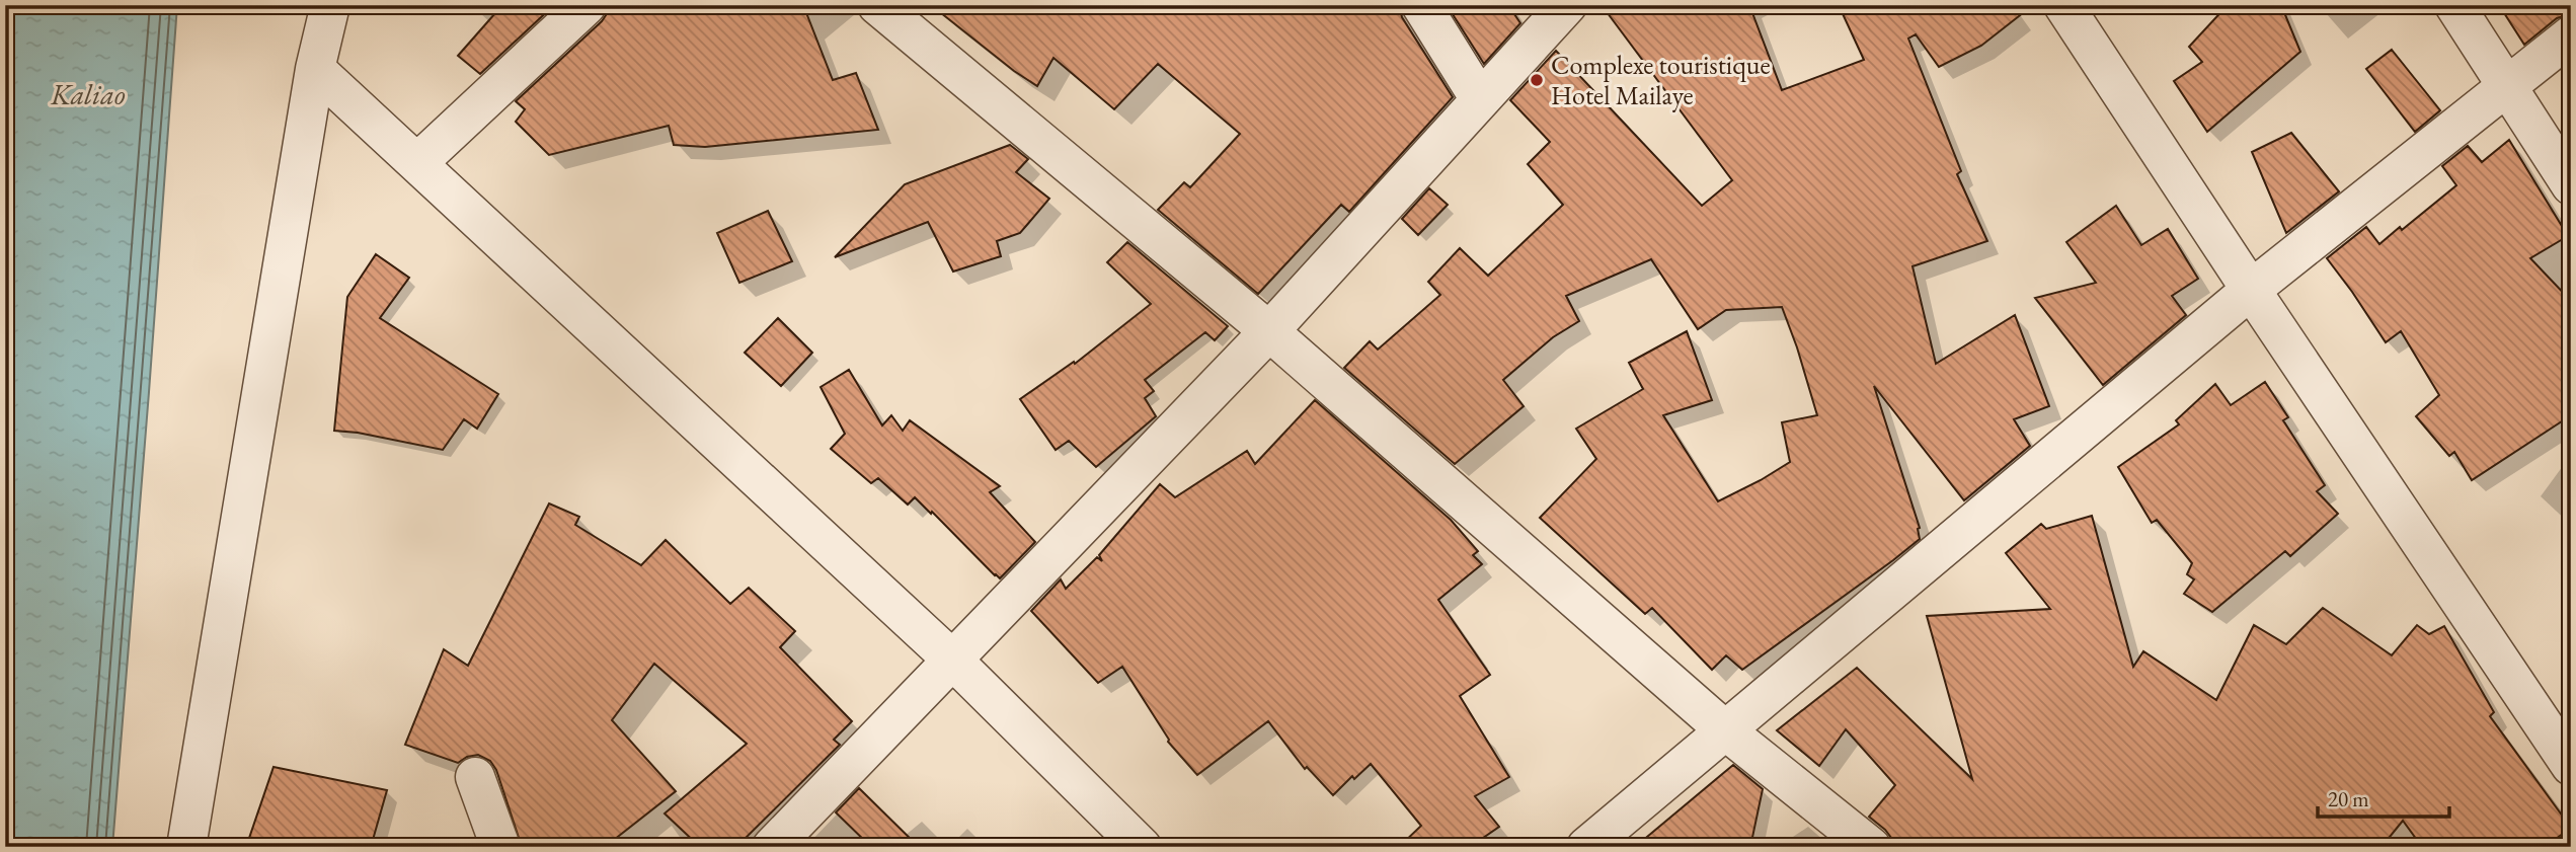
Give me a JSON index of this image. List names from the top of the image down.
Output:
{
  "water": ["Kaliao"],
  "places": ["Complexe touristique Hotel Mailaye"],
  "scale_bar": "20 m"
}
